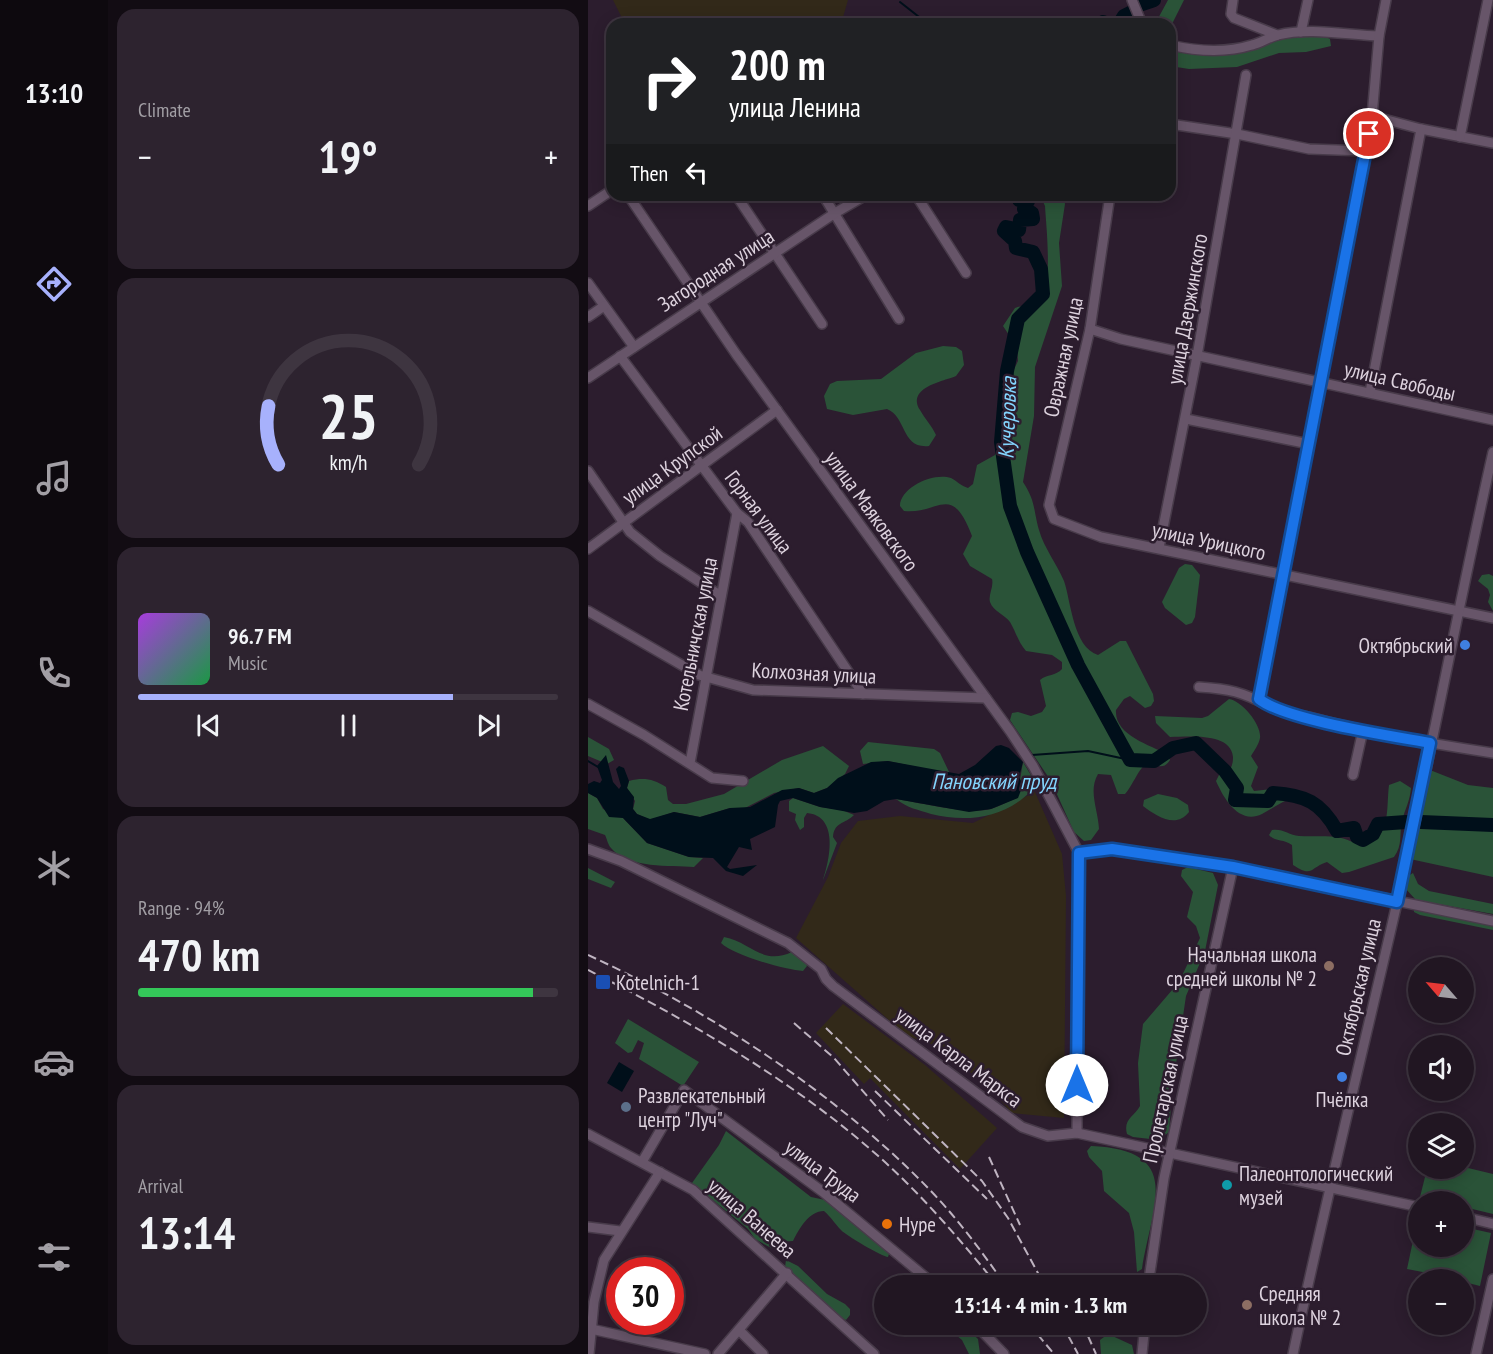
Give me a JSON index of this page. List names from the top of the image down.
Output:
{
  "streets": {
    "street": [
      "Загородная улица",
      "улица Дзержинского",
      "Овражная улица",
      "улица Свободы",
      "улица Крупской",
      "улица Маяковского",
      "Горная улица",
      "улица Урицкого",
      "Котельничская улица",
      "Колхозная улица",
      "Октябрьская улица",
      "улица Карла Маркса",
      "Пролетарская улица",
      "улица Труда",
      "улица Ванеева"
    ]
  },
  "crossings": [
    ["Загородная улица", "улица Маяковского"],
    ["Загородная улица", "Горная улица"],
    ["улица Дзержинского", "улица Свободы"],
    ["улица Дзержинского", "улица Урицкого"],
    ["Овражная улица", "улица Свободы"],
    ["Овражная улица", "улица Урицкого"],
    ["улица Крупской", "улица Маяковского"],
    ["улица Крупской", "Горная улица"],
    ["улица Маяковского", "Колхозная улица"],
    ["Горная улица", "Котельничская улица"],
    ["Горная улица", "Колхозная улица"],
    ["улица Урицкого", "Октябрьская улица"],
    ["Котельничская улица", "Колхозная улица"],
    ["Октябрьская улица", "улица Карла Маркса"],
    ["улица Карла Маркса", "Пролетарская улица"],
    ["улица Труда", "улица Ванеева"]
  ],
  "water": ["Кучеровка", "Пановский пруд"],
  "places": {
    "other": [
      "Октябрьский",
      "Начальная школа средней школы № 2",
      "Пчёлка",
      "Развлекательный центр \"Луч\"",
      "Палеонтологический музей",
      "Hype",
      "Средняя школа № 2"
    ],
    "transit": ["Kotelnich-1"]
  },
  "north": "top left",
  "page": {
    "tabs": "13:10",
    "tile": [
      "Climate",
      ["Range · 94%", "470 km"],
      ["Arrival", "13:14"]
    ],
    "turn": ["200 m", "улица Ленина"],
    "heat": ["−", "19°", "+"],
    "then": "Then",
    "song": ["96.7 FM", "Music"],
    "map_buttons": ["+", "−"],
    "limit": "30",
    "trip": "13:14 · 4 min · 1.3 km",
    "gauge": ["25", "km/h"]
  }
}
